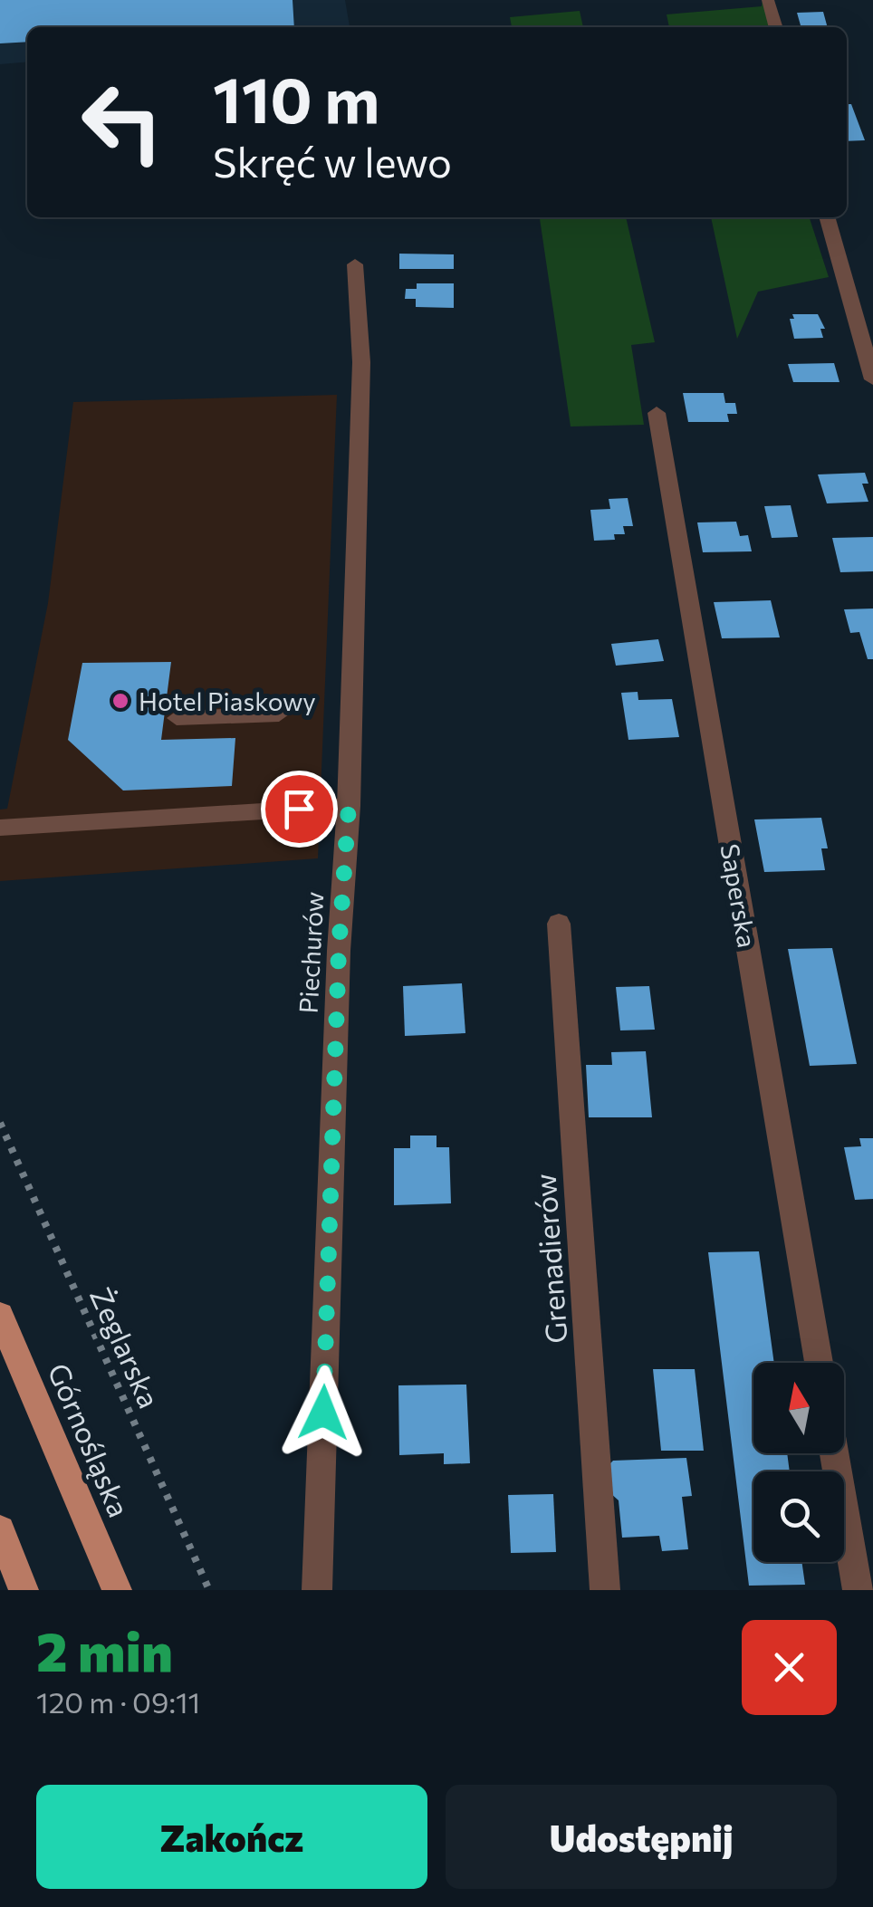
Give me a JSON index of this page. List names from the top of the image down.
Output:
{
  "streets": {
    "main road": ["Górnośląska"],
    "street": ["Saperska", "Piechurów", "Grenadierów"],
    "path": ["Żeglarska"]
  },
  "places": ["Hotel Piaskowy"],
  "north": "top",
  "page": {
    "turn": ["110 m", "Skręć w lewo"],
    "heading": ["2 min", "120 m · 09:11"],
    "buttons": ["Zakończ", "Udostępnij"]
  }
}
